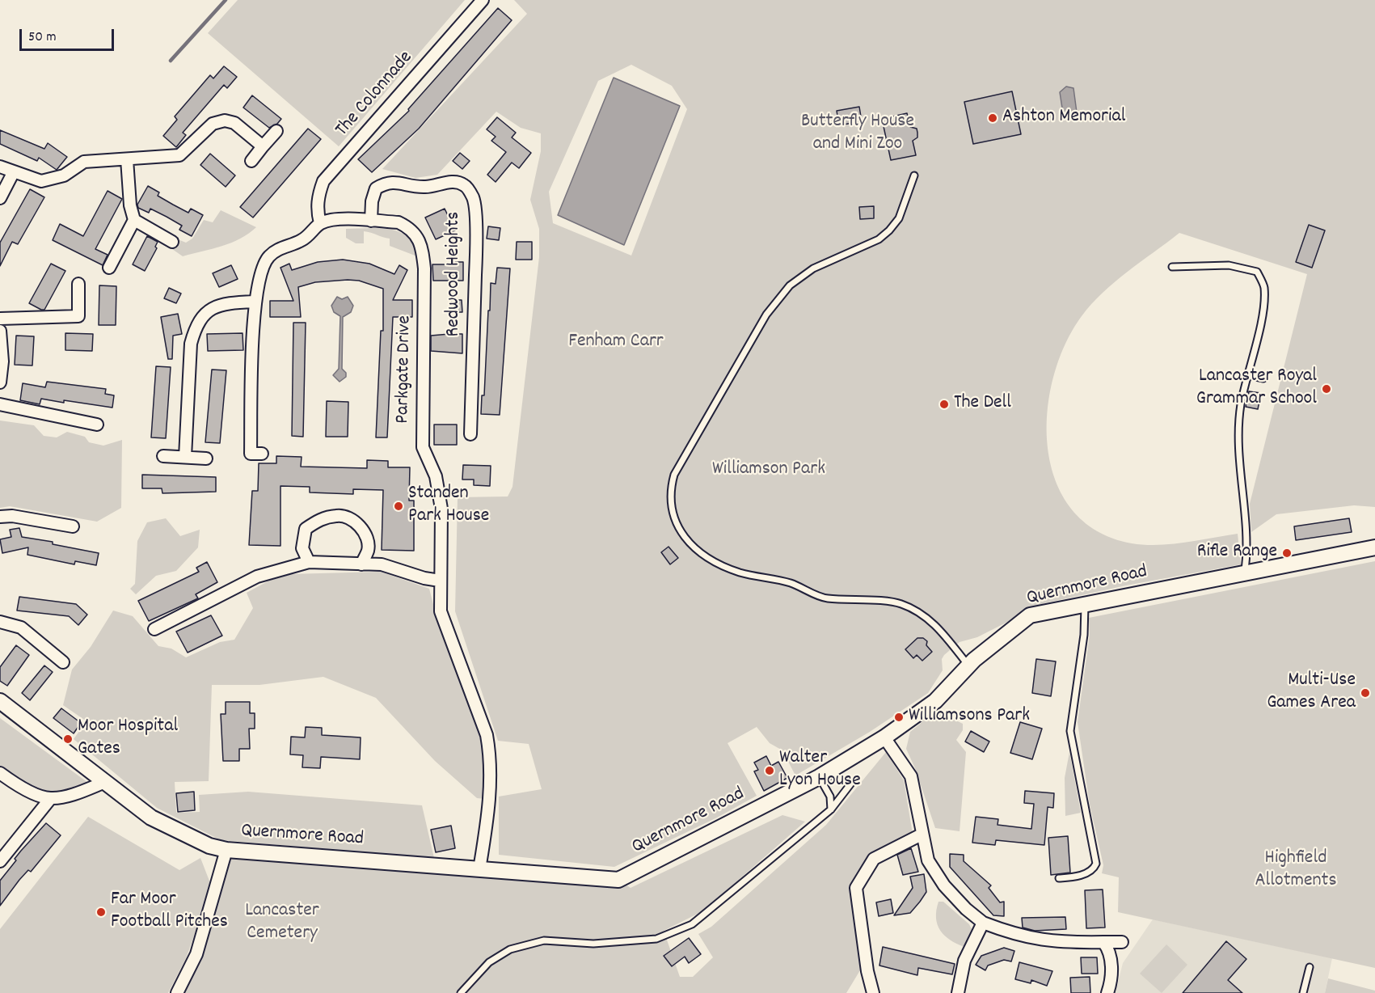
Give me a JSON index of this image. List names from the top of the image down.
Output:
{
  "streets": {
    "street": [
      "The Colonnade",
      "Redwood Heights",
      "Parkgate Drive",
      "Quernmore Road"
    ]
  },
  "crossings": [
    ["The Colonnade", "Parkgate Drive"],
    ["Redwood Heights", "Parkgate Drive"],
    ["Parkgate Drive", "Quernmore Road"]
  ],
  "parks": [
    "Butterfly House and Mini Zoo",
    "Fenham Carr",
    "Williamson Park",
    "Highfield Allotments",
    "Lancaster Cemetery"
  ],
  "places": [
    "Ashton Memorial",
    "Lancaster Royal Grammar School",
    "The Dell",
    "Standen Park House",
    "Rifle Range",
    "Multi-Use Games Area",
    "Williamsons Park",
    "Moor Hospital Gates",
    "Walter Lyon House",
    "Far Moor Football Pitches"
  ],
  "scale_bar": "50 m"
}
